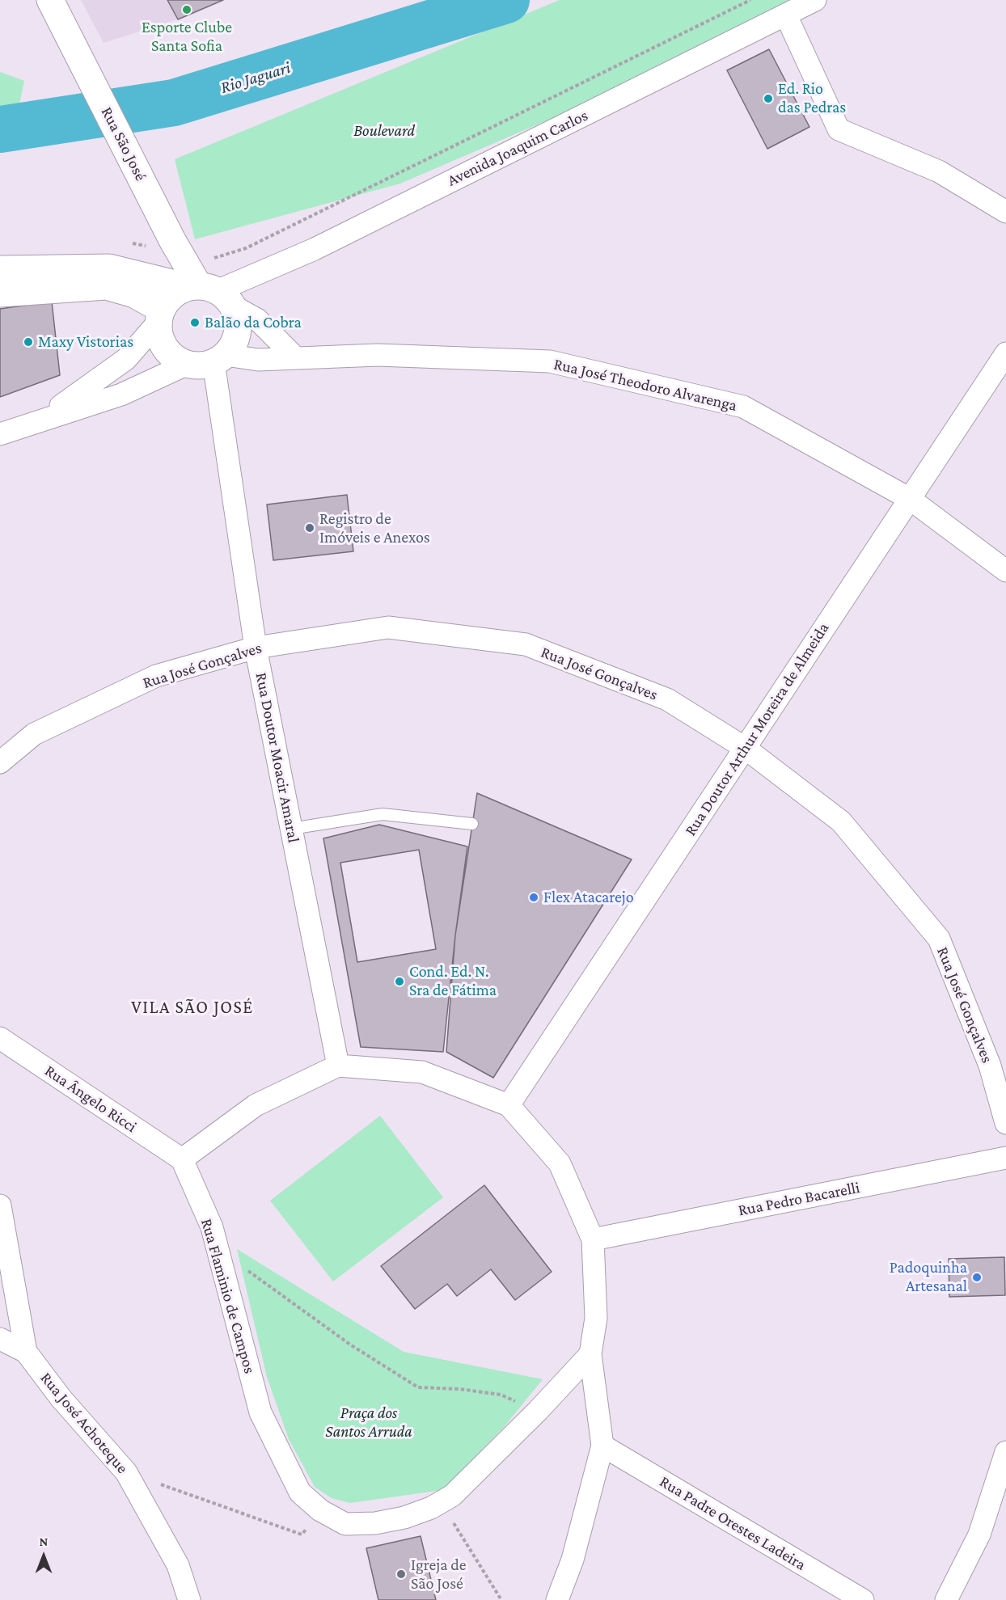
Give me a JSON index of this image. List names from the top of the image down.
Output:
{
  "streets": {
    "street": [
      "Rua São José",
      "Avenida Joaquim Carlos",
      "Rua José Theodoro Alvarenga",
      "Rua José Gonçalves",
      "Rua Doutor Arthur Moreira de Almeida",
      "Rua Doutor Moacir Amaral",
      "Rua Ângelo Ricci",
      "Rua Pedro Bacarelli",
      "Rua Flaminio de Campos",
      "Rua José Achoteque",
      "Rua Padre Orestes Ladeira"
    ]
  },
  "crossings": [
    ["Rua São José", "Avenida Joaquim Carlos"],
    ["Rua São José", "Rua José Theodoro Alvarenga"],
    ["Rua São José", "Rua Doutor Moacir Amaral"],
    ["Avenida Joaquim Carlos", "Rua José Theodoro Alvarenga"],
    ["Avenida Joaquim Carlos", "Rua Doutor Moacir Amaral"],
    ["Rua José Theodoro Alvarenga", "Rua Doutor Arthur Moreira de Almeida"],
    ["Rua José Theodoro Alvarenga", "Rua Doutor Moacir Amaral"],
    ["Rua José Gonçalves", "Rua Doutor Arthur Moreira de Almeida"],
    ["Rua José Gonçalves", "Rua Doutor Moacir Amaral"],
    ["Rua Ângelo Ricci", "Rua Flaminio de Campos"]
  ],
  "districts": ["VILA SÃO JOSÉ"],
  "water": ["Rio Jaguari"],
  "parks": ["Boulevard", "Praça dos Santos Arruda"],
  "places": [
    "Esporte Clube Santa Sofia",
    "Ed. Rio das Pedras",
    "Balão da Cobra",
    "Maxy Vistorias",
    "Registro de Imóveis e Anexos",
    "Flex Atacarejo",
    "Cond. Ed. N. Sra de Fátima",
    "Padoquinha Artesanal",
    "Igreja de São José"
  ],
  "north": "top"
}
